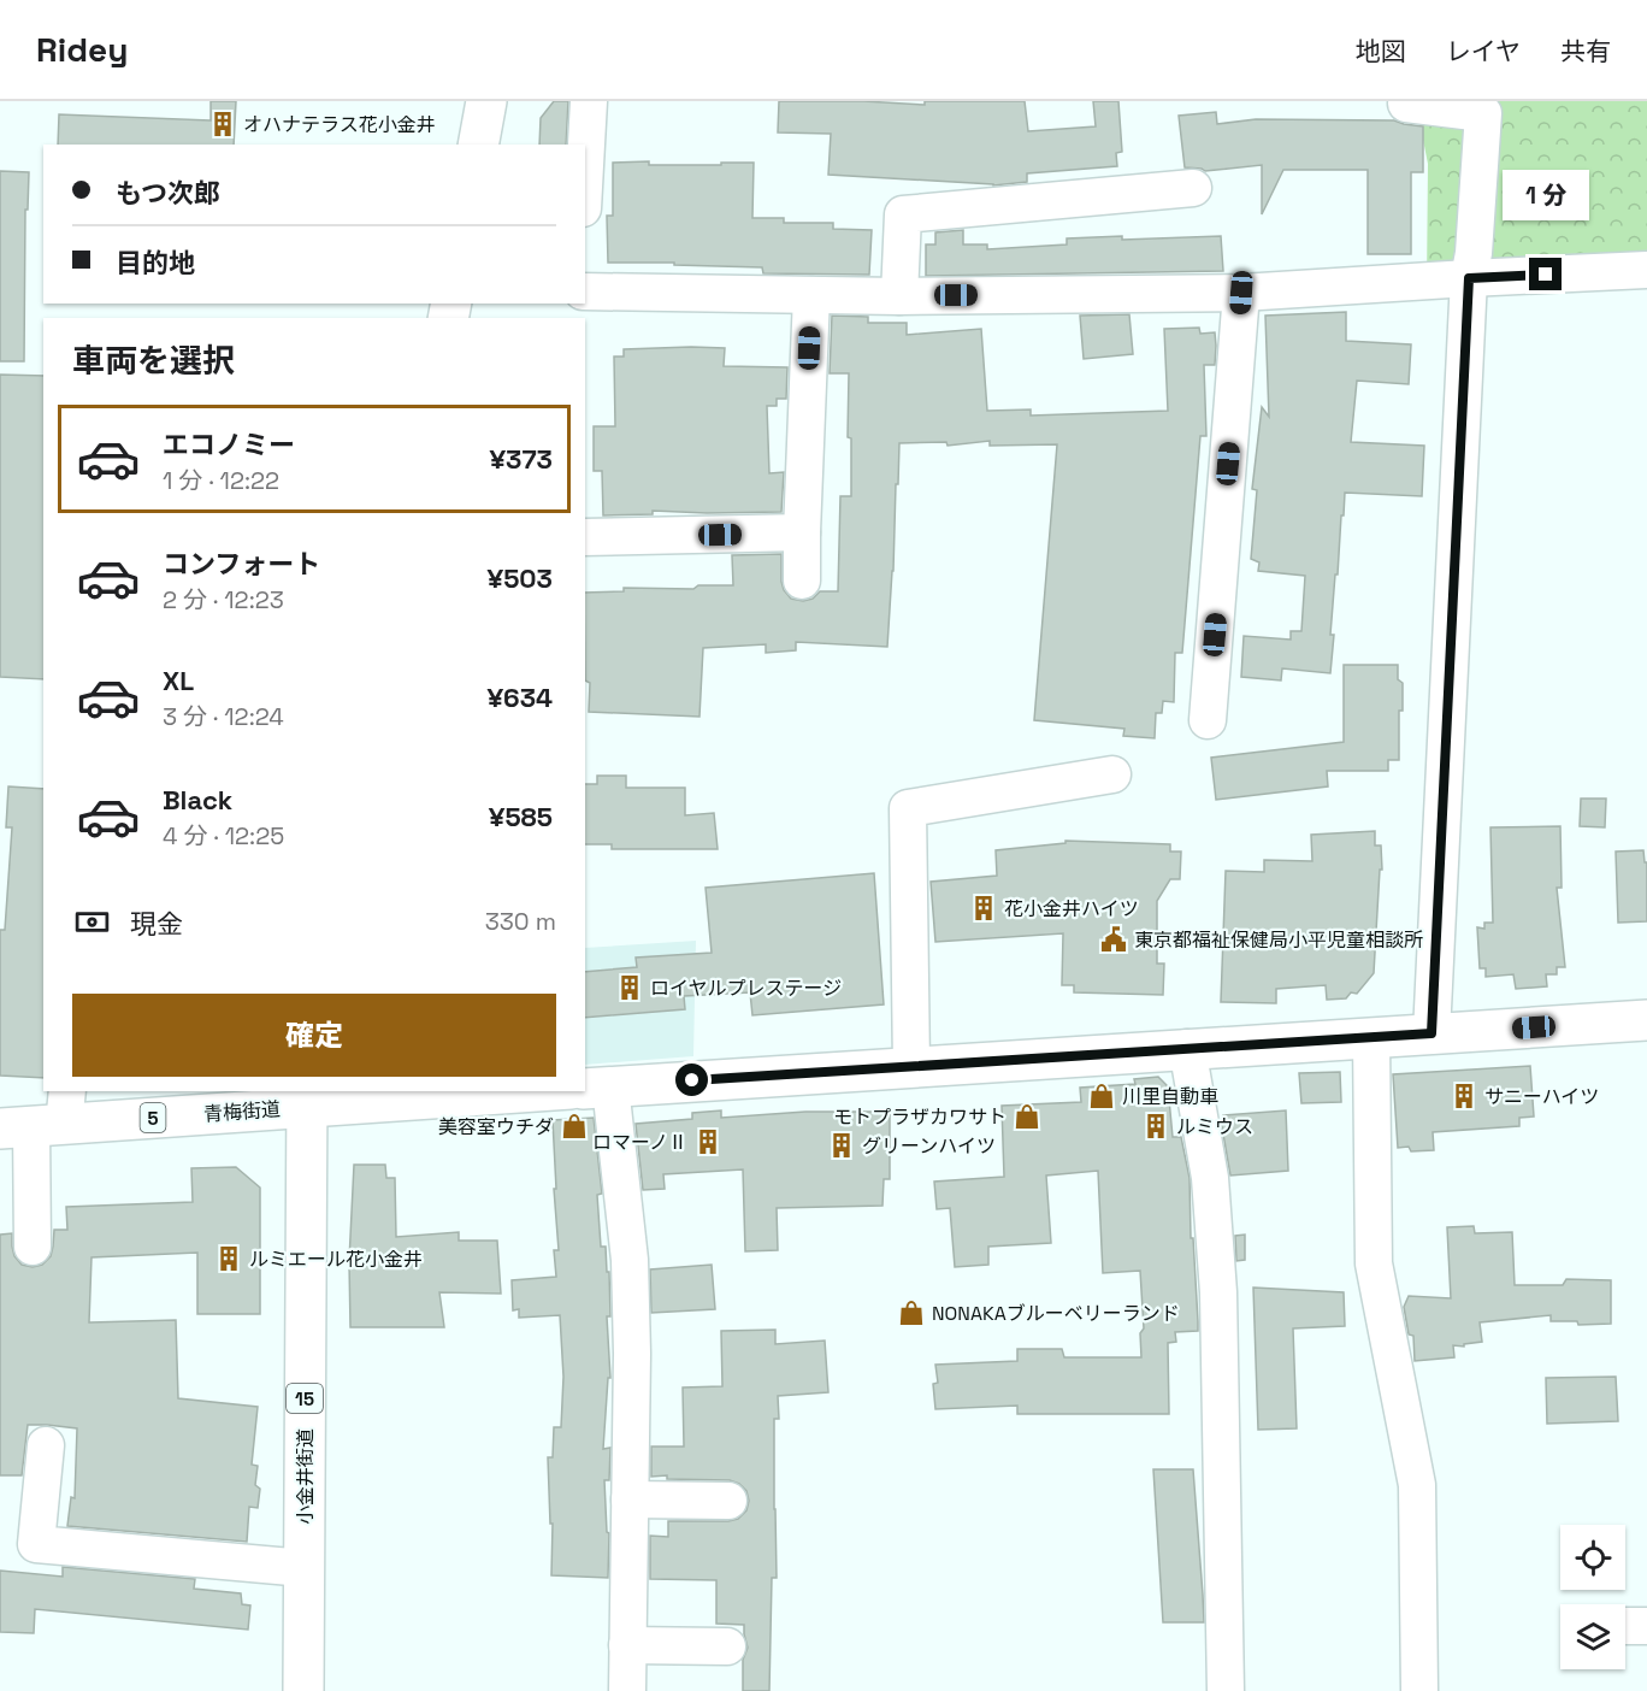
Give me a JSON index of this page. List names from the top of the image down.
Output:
{
  "streets": {
    "main road": [
      "青梅街道",
      "5",
      "15",
      "小金井街道"
    ]
  },
  "crossings": [
    ["青梅街道", "小金井街道"]
  ],
  "places": {
    "building": [
      "オハナテラス花小金井",
      "花小金井ハイツ",
      "ロイヤルプレステージ",
      "サニーハイツ",
      "ルミウス",
      "ロマーノⅡ",
      "グリーンハイツ",
      "ルミエール花小金井"
    ],
    "public building": ["東京都福祉保健局小平児童相談所"],
    "shop": [
      "川里自動車",
      "モトプラザカワサト",
      "美容室ウチダ",
      "NONAKAブルーベリーランド"
    ]
  },
  "page": {
    "header": "Ridey",
    "nav": ["地図", "レイヤ", "共有"],
    "banner": ["もつ次郎", "目的地"],
    "bubble": "1 分",
    "heading": "車両を選択",
    "list": [
      {
        "name": "エコノミー",
        "note": "1 分 · 12:22",
        "value": "¥373"
      },
      {
        "name": "コンフォート",
        "note": "2 分 · 12:23",
        "value": "¥503"
      },
      {
        "name": "XL",
        "note": "3 分 · 12:24",
        "value": "¥634"
      },
      {
        "name": "Black",
        "note": "4 分 · 12:25",
        "value": "¥585"
      }
    ],
    "pay": ["現金", "330 m"],
    "buttons": "確定"
  }
}
